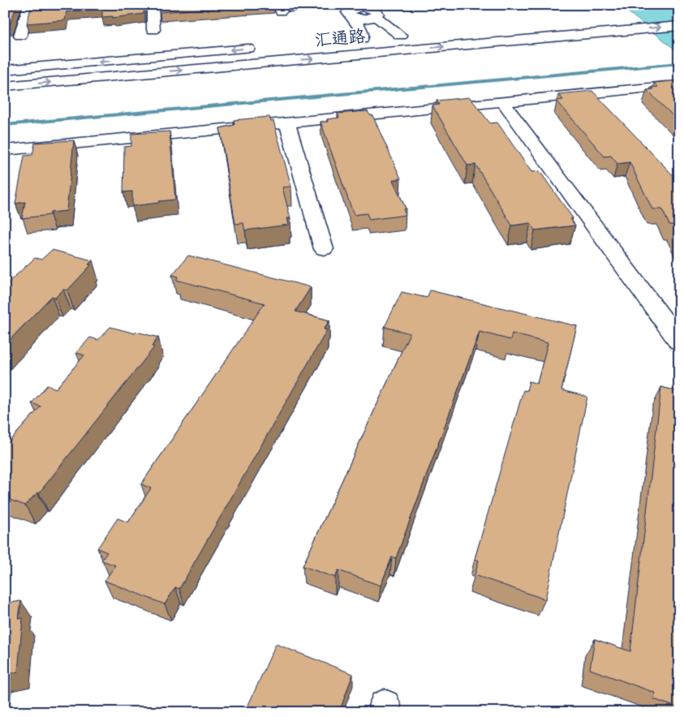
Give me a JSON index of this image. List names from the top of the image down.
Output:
{
  "streets": {
    "main road": ["汇通路"]
  }
}
